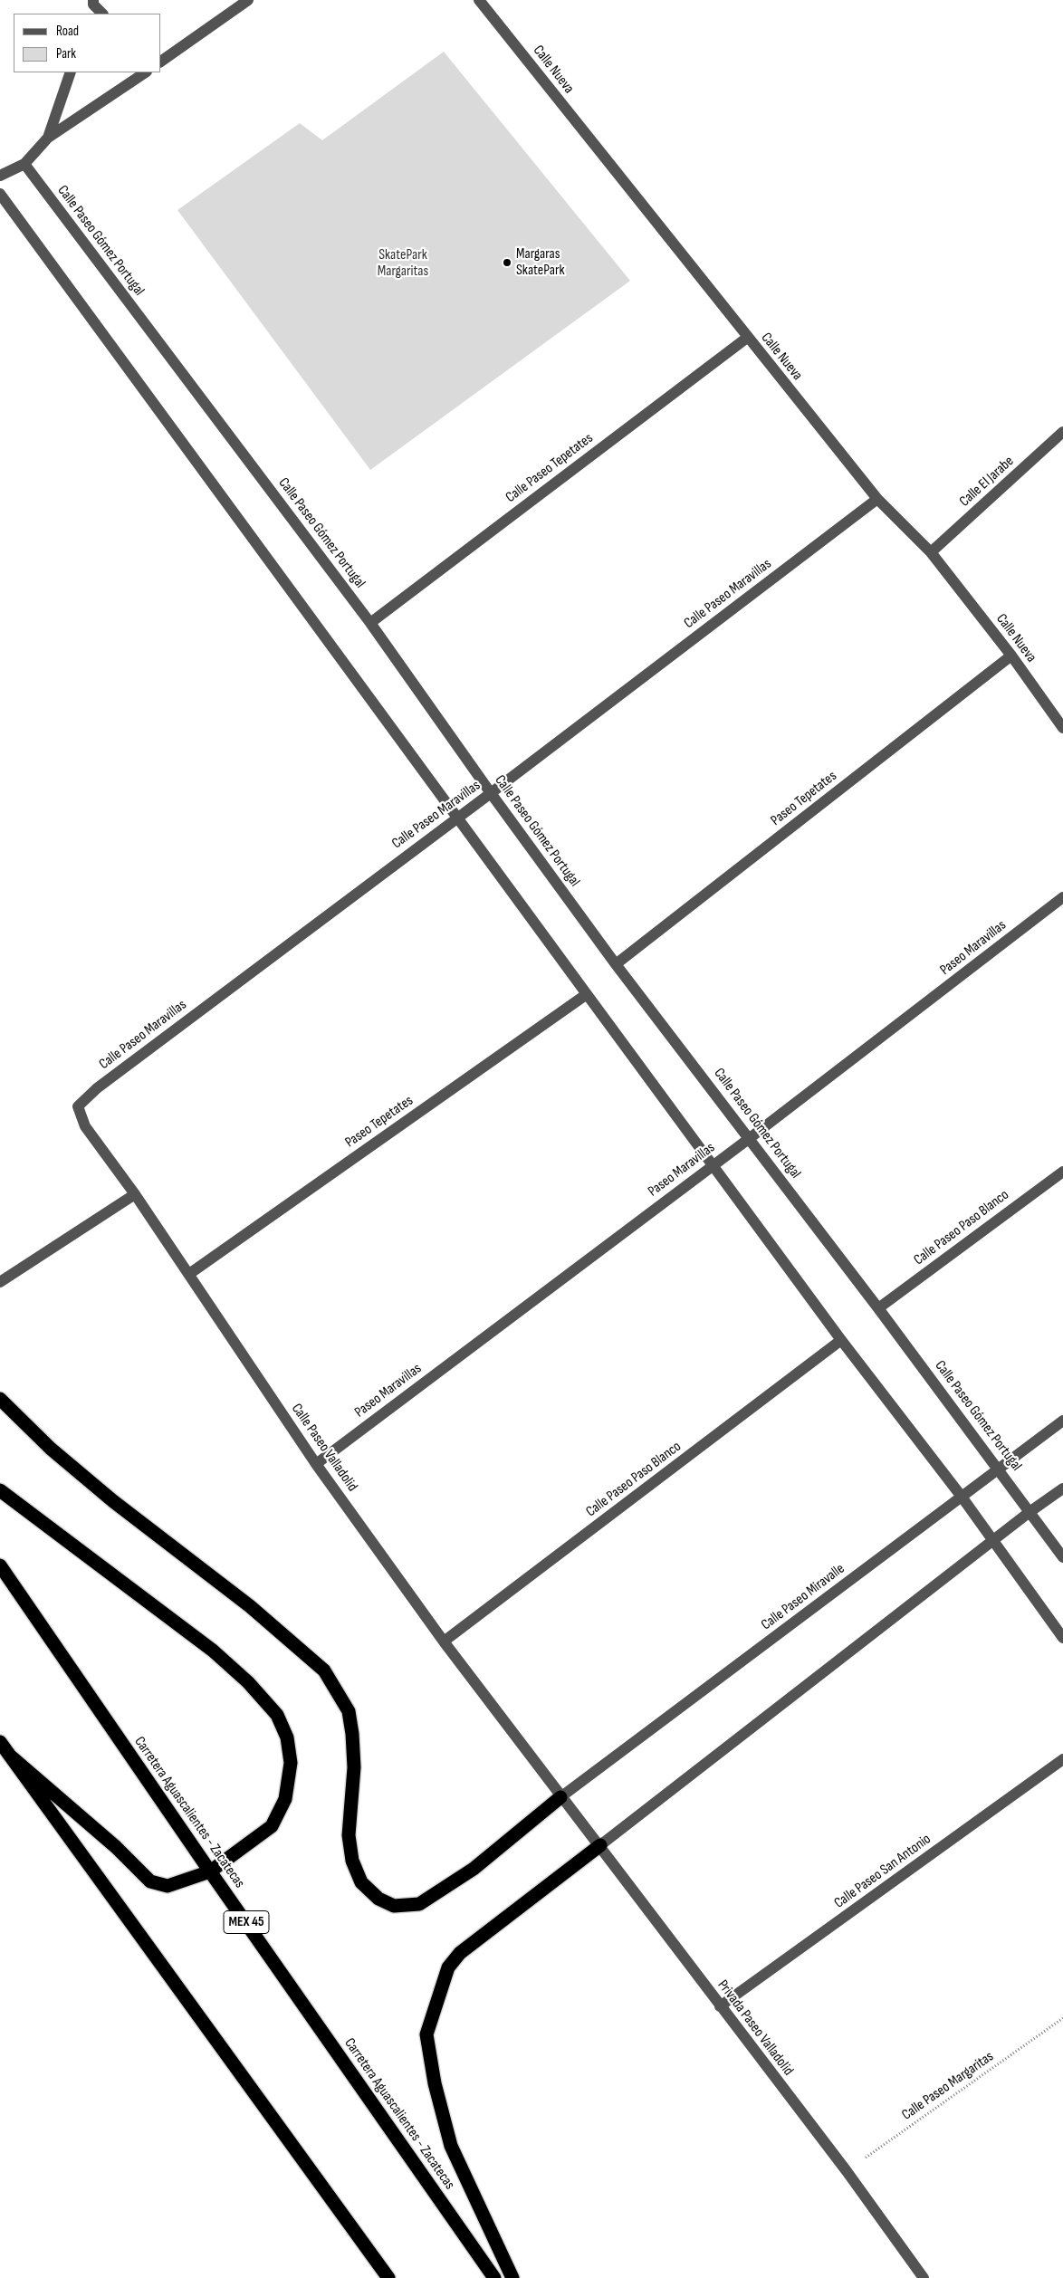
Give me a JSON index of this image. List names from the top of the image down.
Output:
{
  "streets": {
    "highway": ["Carretera Aguascalientes - Zacatecas", "MEX 45"],
    "street": [
      "Calle Nueva",
      "Calle Paseo Gómez Portugal",
      "Calle Paseo Tepetates",
      "Calle El Jarabe",
      "Calle Paseo Maravillas",
      "Paseo Tepetates",
      "Paseo Maravillas",
      "Calle Paseo Paso Blanco",
      "Calle Paseo Valladolid",
      "Calle Paseo Miravalle",
      "Calle Paseo San Antonio",
      "Privada Paseo Valladolid"
    ],
    "path": ["Calle Paseo Margaritas"]
  },
  "crossings": [
    ["Calle Nueva", "Calle Paseo Tepetates"],
    ["Calle Nueva", "Calle El Jarabe"],
    ["Calle Nueva", "Calle Paseo Maravillas"],
    ["Calle Nueva", "Paseo Tepetates"],
    ["Calle Paseo Gómez Portugal", "Calle Paseo Tepetates"],
    ["Calle Paseo Gómez Portugal", "Calle Paseo Maravillas"],
    ["Calle Paseo Gómez Portugal", "Paseo Tepetates"],
    ["Calle Paseo Gómez Portugal", "Paseo Maravillas"],
    ["Calle Paseo Gómez Portugal", "Calle Paseo Paso Blanco"],
    ["Calle Paseo Gómez Portugal", "Calle Paseo Miravalle"],
    ["Calle Paseo Maravillas", "Calle Paseo Valladolid"],
    ["Paseo Tepetates", "Calle Paseo Valladolid"],
    ["Paseo Maravillas", "Calle Paseo Valladolid"],
    ["Calle Paseo Paso Blanco", "Calle Paseo Valladolid"],
    ["Calle Paseo Valladolid", "Calle Paseo Miravalle"],
    ["Calle Paseo Valladolid", "Privada Paseo Valladolid"],
    ["Calle Paseo Miravalle", "Privada Paseo Valladolid"],
    ["Calle Paseo San Antonio", "Privada Paseo Valladolid"],
    ["Privada Paseo Valladolid", "Calle Paseo Margaritas"]
  ],
  "parks": ["SkatePark Margaritas"],
  "places": ["Margaras SkatePark"],
  "legend": ["Road", "Park"]
}
